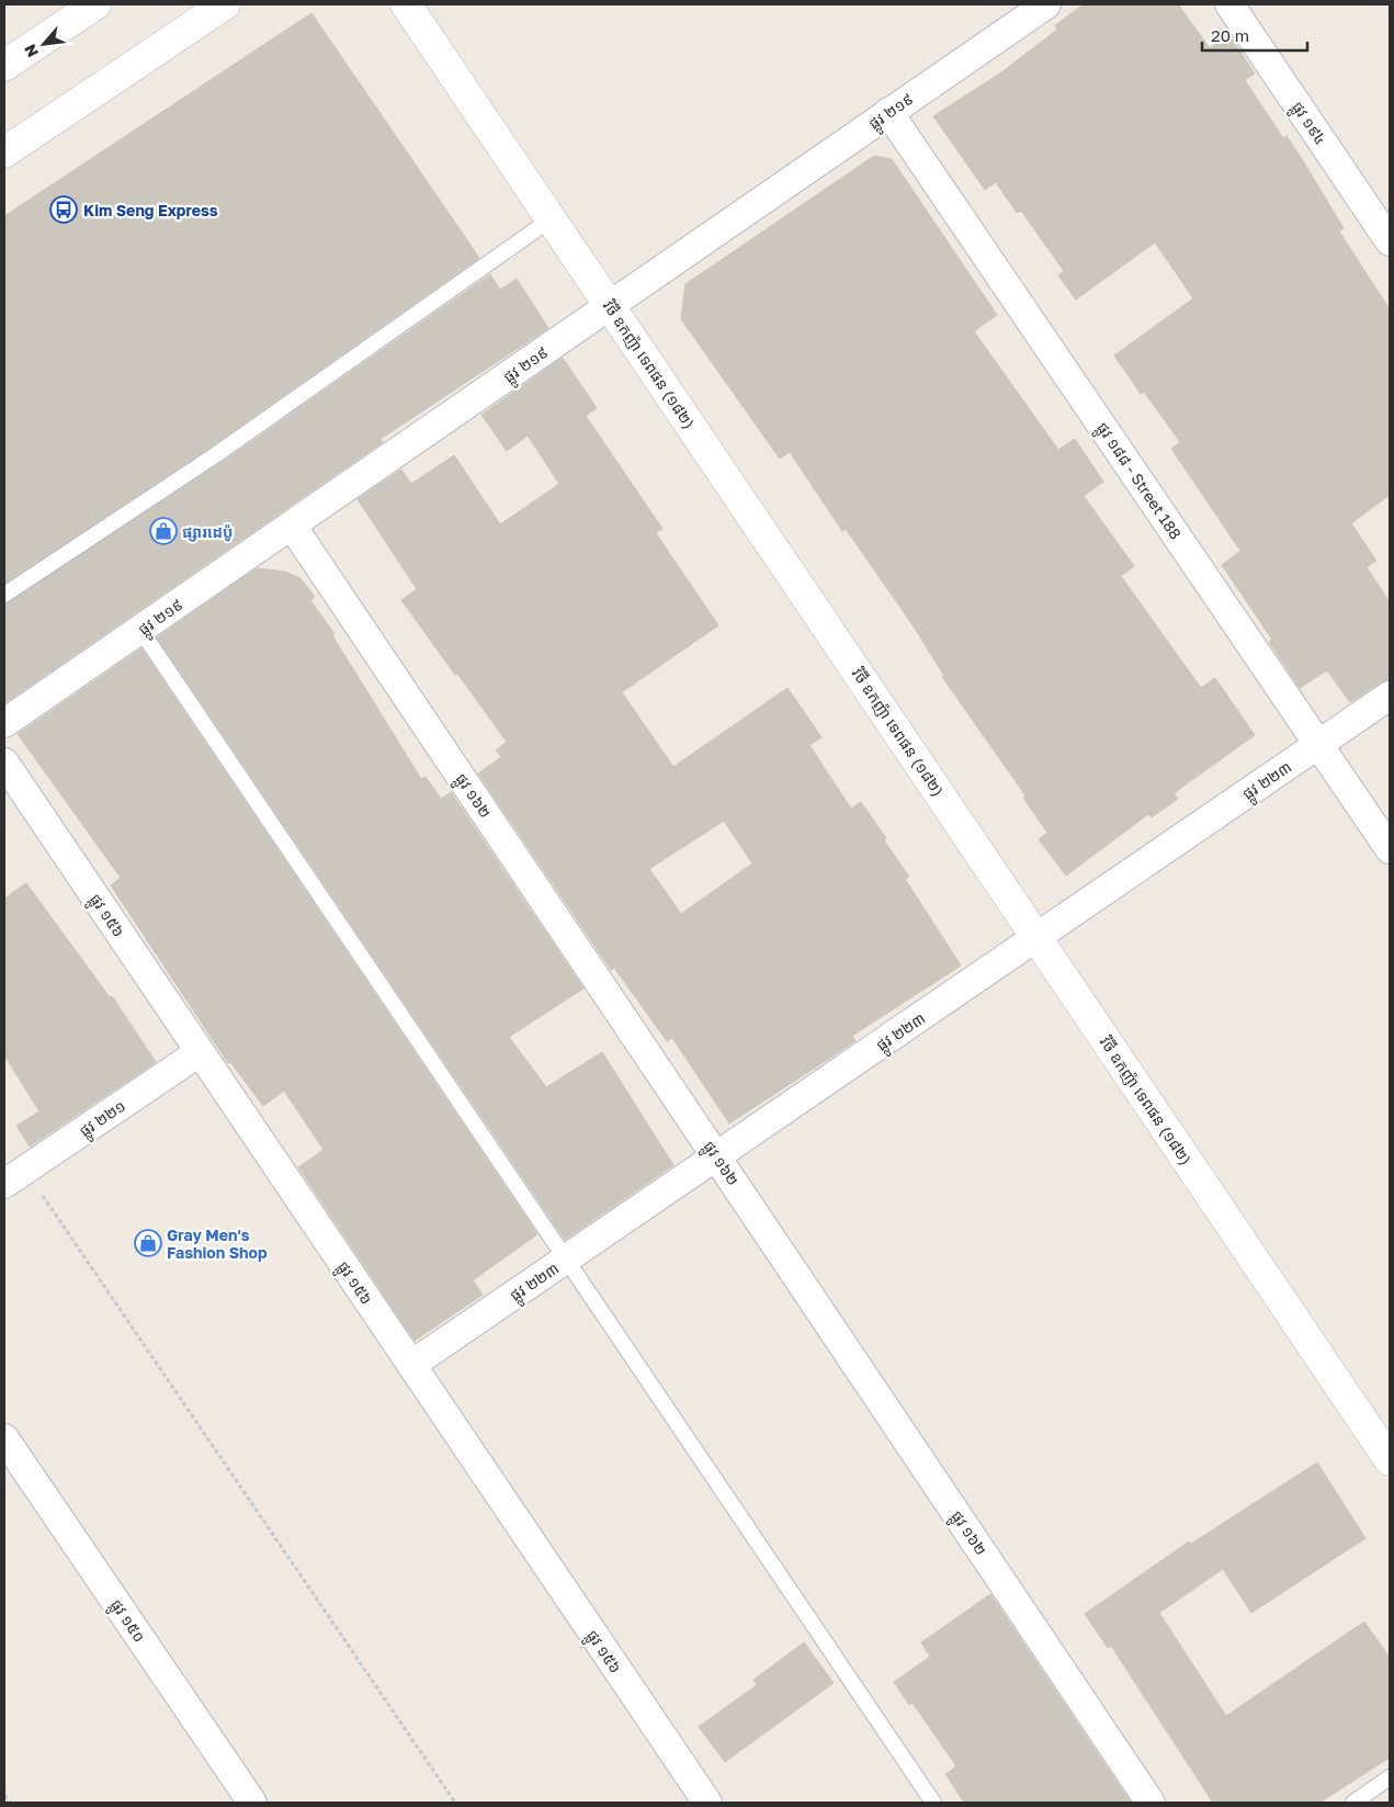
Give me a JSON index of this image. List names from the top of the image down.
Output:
{
  "streets": {
    "street": [
      "ផ្លូវ ២១៩",
      "ផ្លូវ ១៩៤",
      "វិថី ឧកញ៉ា ទេពផន (១៨២)",
      "ផ្លូវ ១៨៨ - Street 188",
      "ផ្លូវ ២២៣",
      "ផ្លូវ ១៦២",
      "ផ្លូវ ១៥៦",
      "ផ្លូវ ២២១",
      "ផ្លូវ ១៥០"
    ]
  },
  "crossings": [
    ["ផ្លូវ ២១៩", "វិថី ឧកញ៉ា ទេពផន (១៨២)"],
    ["ផ្លូវ ២១៩", "ផ្លូវ ១៨៨ - Street 188"],
    ["ផ្លូវ ២១៩", "ផ្លូវ ១៦២"],
    ["វិថី ឧកញ៉ា ទេពផន (១៨២)", "ផ្លូវ ២២៣"],
    ["ផ្លូវ ១៨៨ - Street 188", "ផ្លូវ ២២៣"],
    ["ផ្លូវ ២២៣", "ផ្លូវ ១៦២"],
    ["ផ្លូវ ២២៣", "ផ្លូវ ១៥៦"],
    ["ផ្លូវ ១៥៦", "ផ្លូវ ២២១"]
  ],
  "places": {
    "bus stop": ["Kim Seng Express"],
    "shop": ["ផ្សារដេប៉ូ", "Gray Men's Fashion Shop"]
  },
  "scale_bar": "20 m",
  "north": "bottom left"
}
